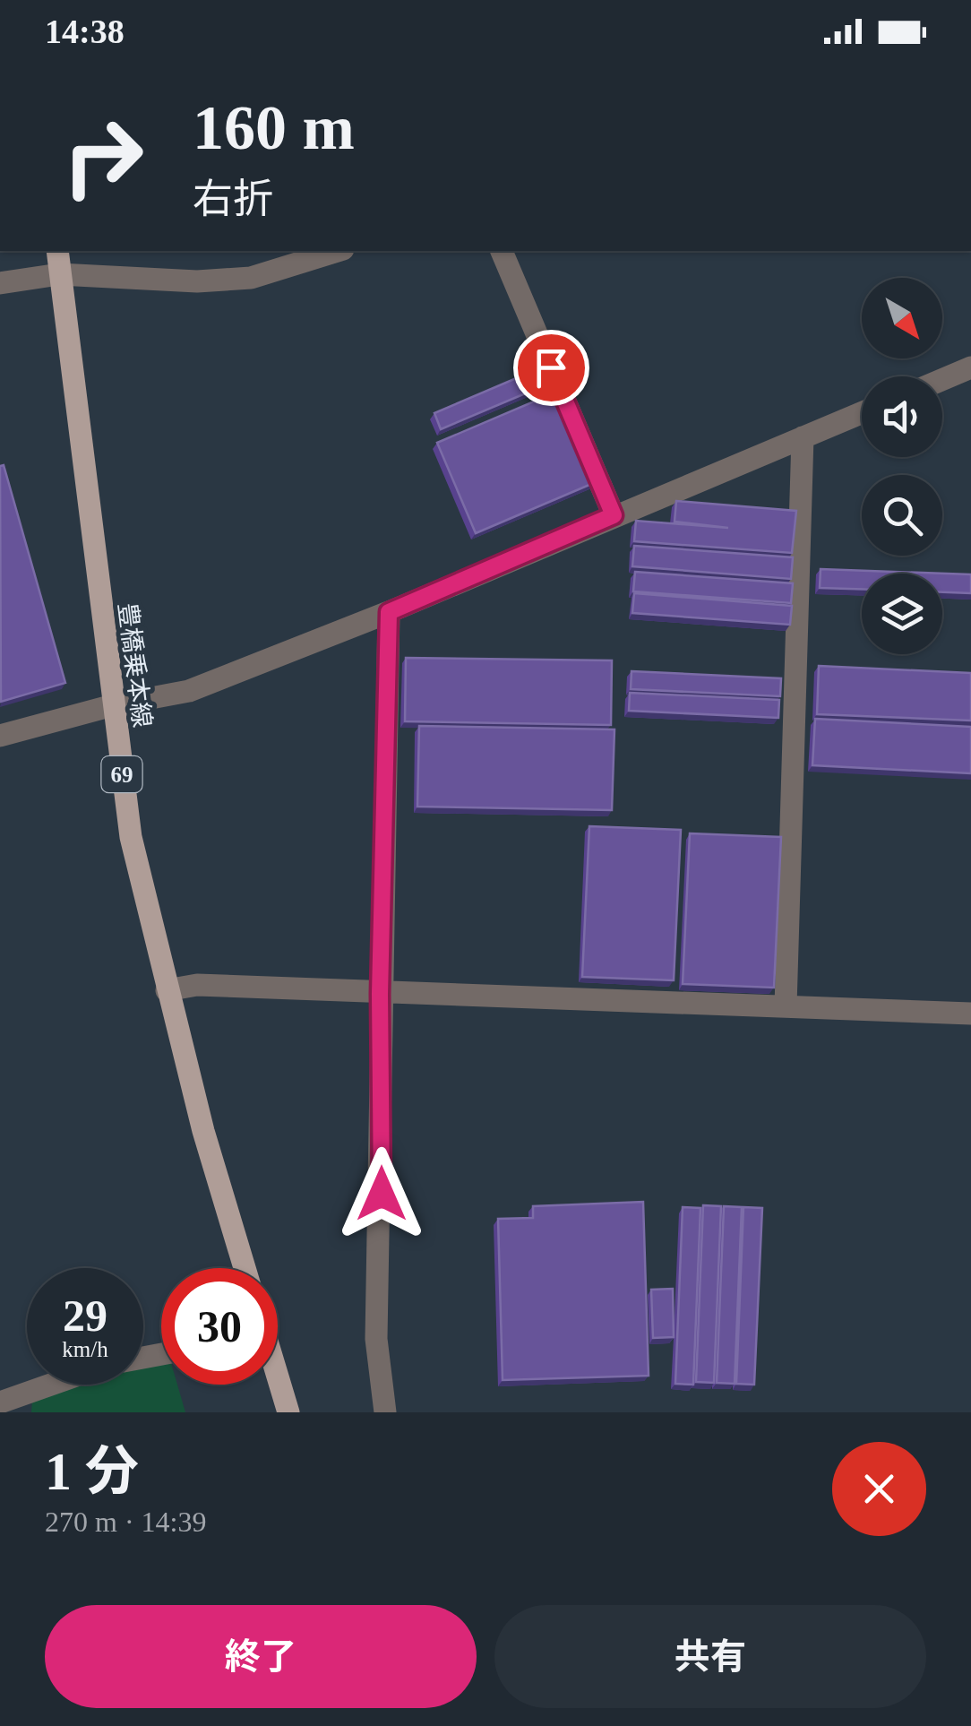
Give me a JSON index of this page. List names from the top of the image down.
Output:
{
  "streets": {
    "main road": ["豊橋乗本線", "69"]
  },
  "north": "bottom right",
  "page": {
    "status": "14:38",
    "turn": ["160 m", "右折"],
    "speed": "29 km/h",
    "limit": "30",
    "heading": ["1 分", "270 m · 14:39"],
    "buttons": ["終了", "共有"]
  }
}
